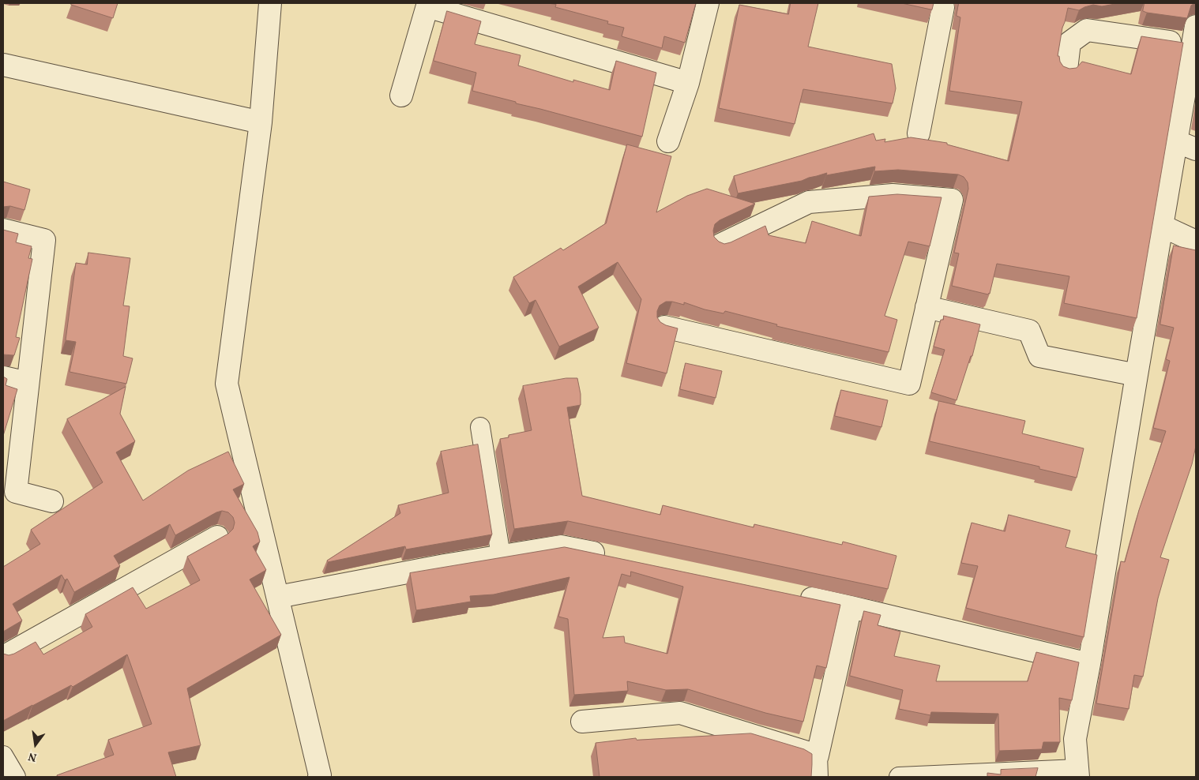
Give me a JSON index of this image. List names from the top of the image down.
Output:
{
  "north": "bottom"
}
